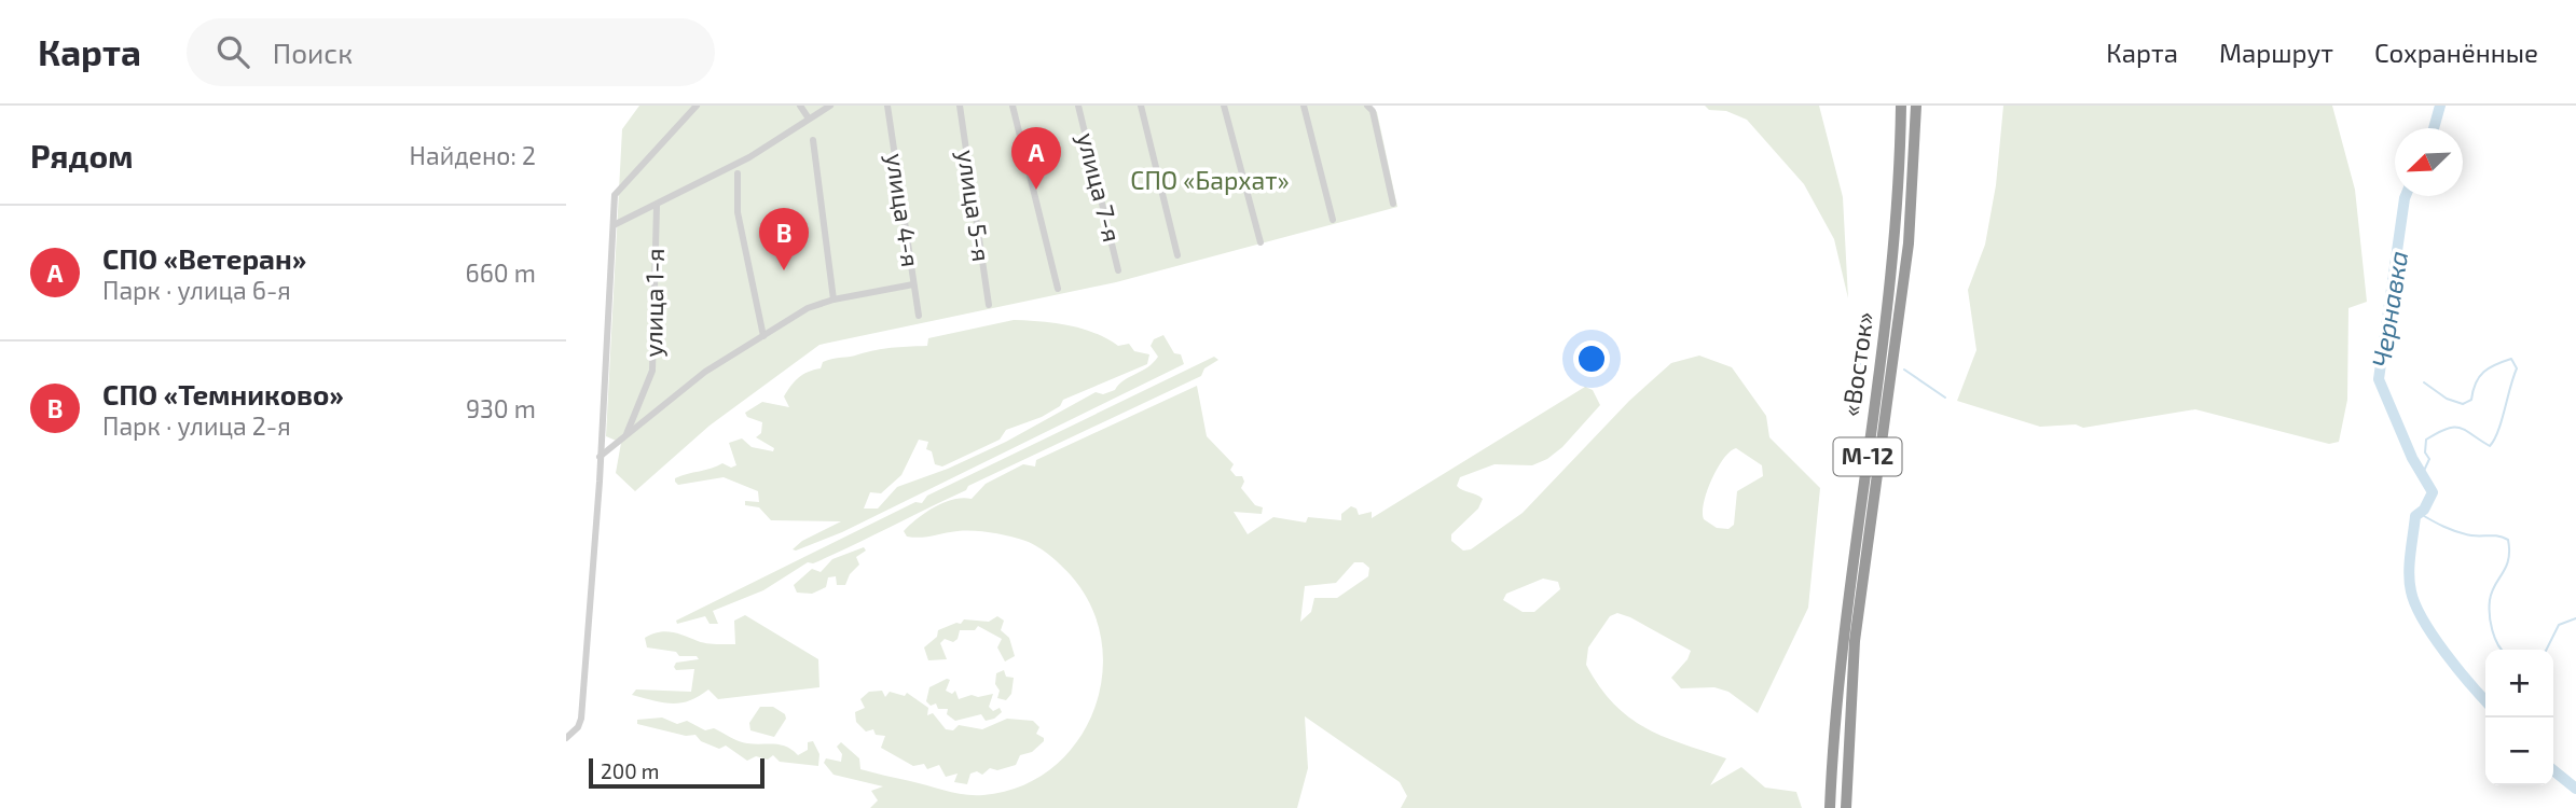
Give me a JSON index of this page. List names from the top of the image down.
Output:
{
  "streets": {
    "highway": ["«Восток»", "М-12"],
    "street": [
      "улица 7-я",
      "улица 5-я",
      "улица 4-я",
      "улица 1-я"
    ]
  },
  "water": ["Чернавка"],
  "parks": ["СПО «Бархат»"],
  "scale_bar": "200 m",
  "north": "bottom left",
  "page": {
    "header": "Карта",
    "search": "Поиск",
    "nav": ["Карта", "Маршрут", "Сохранённые"],
    "heading": ["Рядом", "Найдено: 2"],
    "pins": ["A", "B"],
    "list": [
      {
        "mark": "A",
        "name": "СПО «Ветеран»",
        "note": "Парк · улица 6-я",
        "value": "660 m"
      },
      {
        "mark": "B",
        "name": "СПО «Темниково»",
        "note": "Парк · улица 2-я",
        "value": "930 m"
      }
    ],
    "map_buttons": ["+", "−"],
    "scale": "200 m"
  }
}
